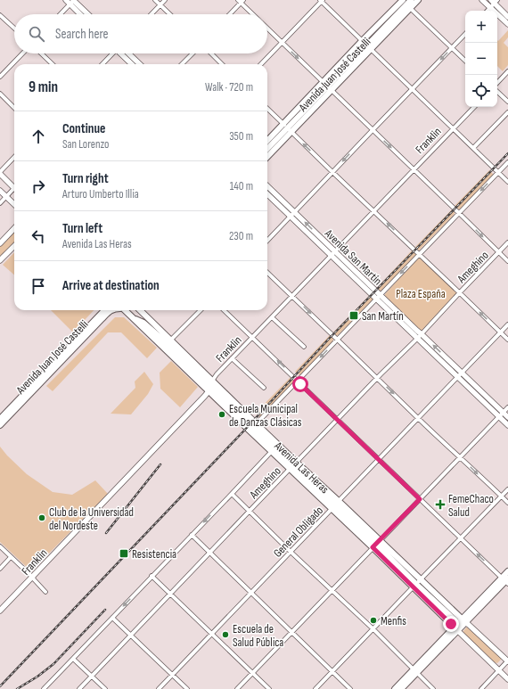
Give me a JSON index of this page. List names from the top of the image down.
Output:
{
  "streets": {
    "main road": [
      "Avenida Juan José Castelli",
      "Franklin",
      "Avenida San Martín",
      "Avenida Las Heras"
    ],
    "street": ["Ameghino", "General Obligado"]
  },
  "crossings": [
    ["Franklin", "Avenida San Martín"],
    ["Franklin", "Avenida Las Heras"],
    ["Avenida San Martín", "Ameghino"],
    ["Avenida San Martín", "General Obligado"],
    ["Ameghino", "Avenida Las Heras"],
    ["Avenida Las Heras", "General Obligado"]
  ],
  "parks": ["Plaza España"],
  "places": {
    "transit": ["San Martín", "Resistencia"],
    "other": [
      "Escuela Municipal de Danzas Clásicas",
      "Club de la Universidad del Nordeste",
      "Menfis",
      "Escuela de Salud Pública"
    ],
    "health": ["FemeChaco Salud"]
  },
  "page": {
    "map_buttons": ["+", "−"],
    "search": "Search here",
    "heading": ["9 min", "Walk · 720 m"],
    "list": [
      ["Continue", "San Lorenzo", "350 m"],
      ["Turn right", "Arturo Umberto Illia", "140 m"],
      ["Turn left", "Avenida Las Heras", "230 m"],
      "Arrive at destination"
    ]
  }
}
